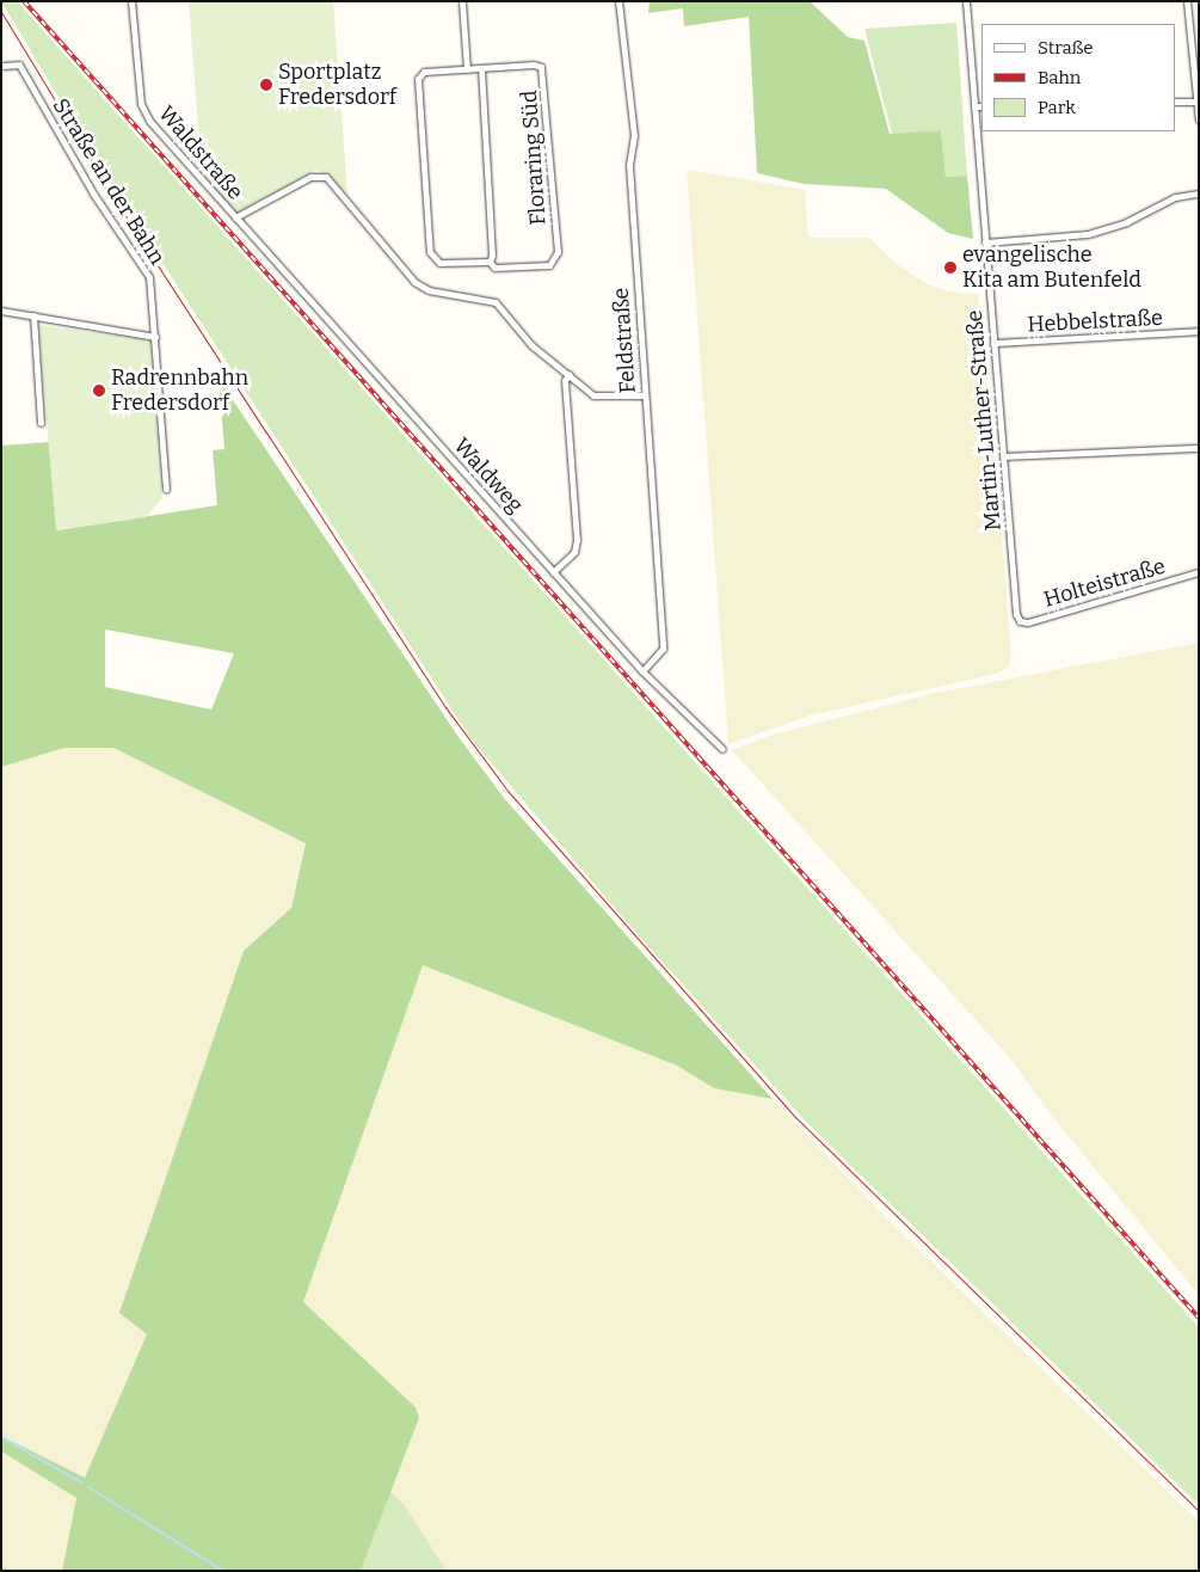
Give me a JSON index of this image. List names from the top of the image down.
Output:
{
  "streets": {
    "street": [
      "Waldstraße",
      "Floraring Süd",
      "Straße an der Bahn",
      "Hebbelstraße",
      "Feldstraße",
      "Martin-Luther-Straße",
      "Waldweg",
      "Holteistraße"
    ]
  },
  "crossings": [
    ["Waldstraße", "Waldweg"],
    ["Hebbelstraße", "Martin-Luther-Straße"],
    ["Feldstraße", "Waldweg"],
    ["Martin-Luther-Straße", "Holteistraße"]
  ],
  "places": ["Sportplatz Fredersdorf", "evangelische Kita am Butenfeld", "Radrennbahn Fredersdorf"],
  "legend": ["Straße", "Bahn", "Park"]
}
